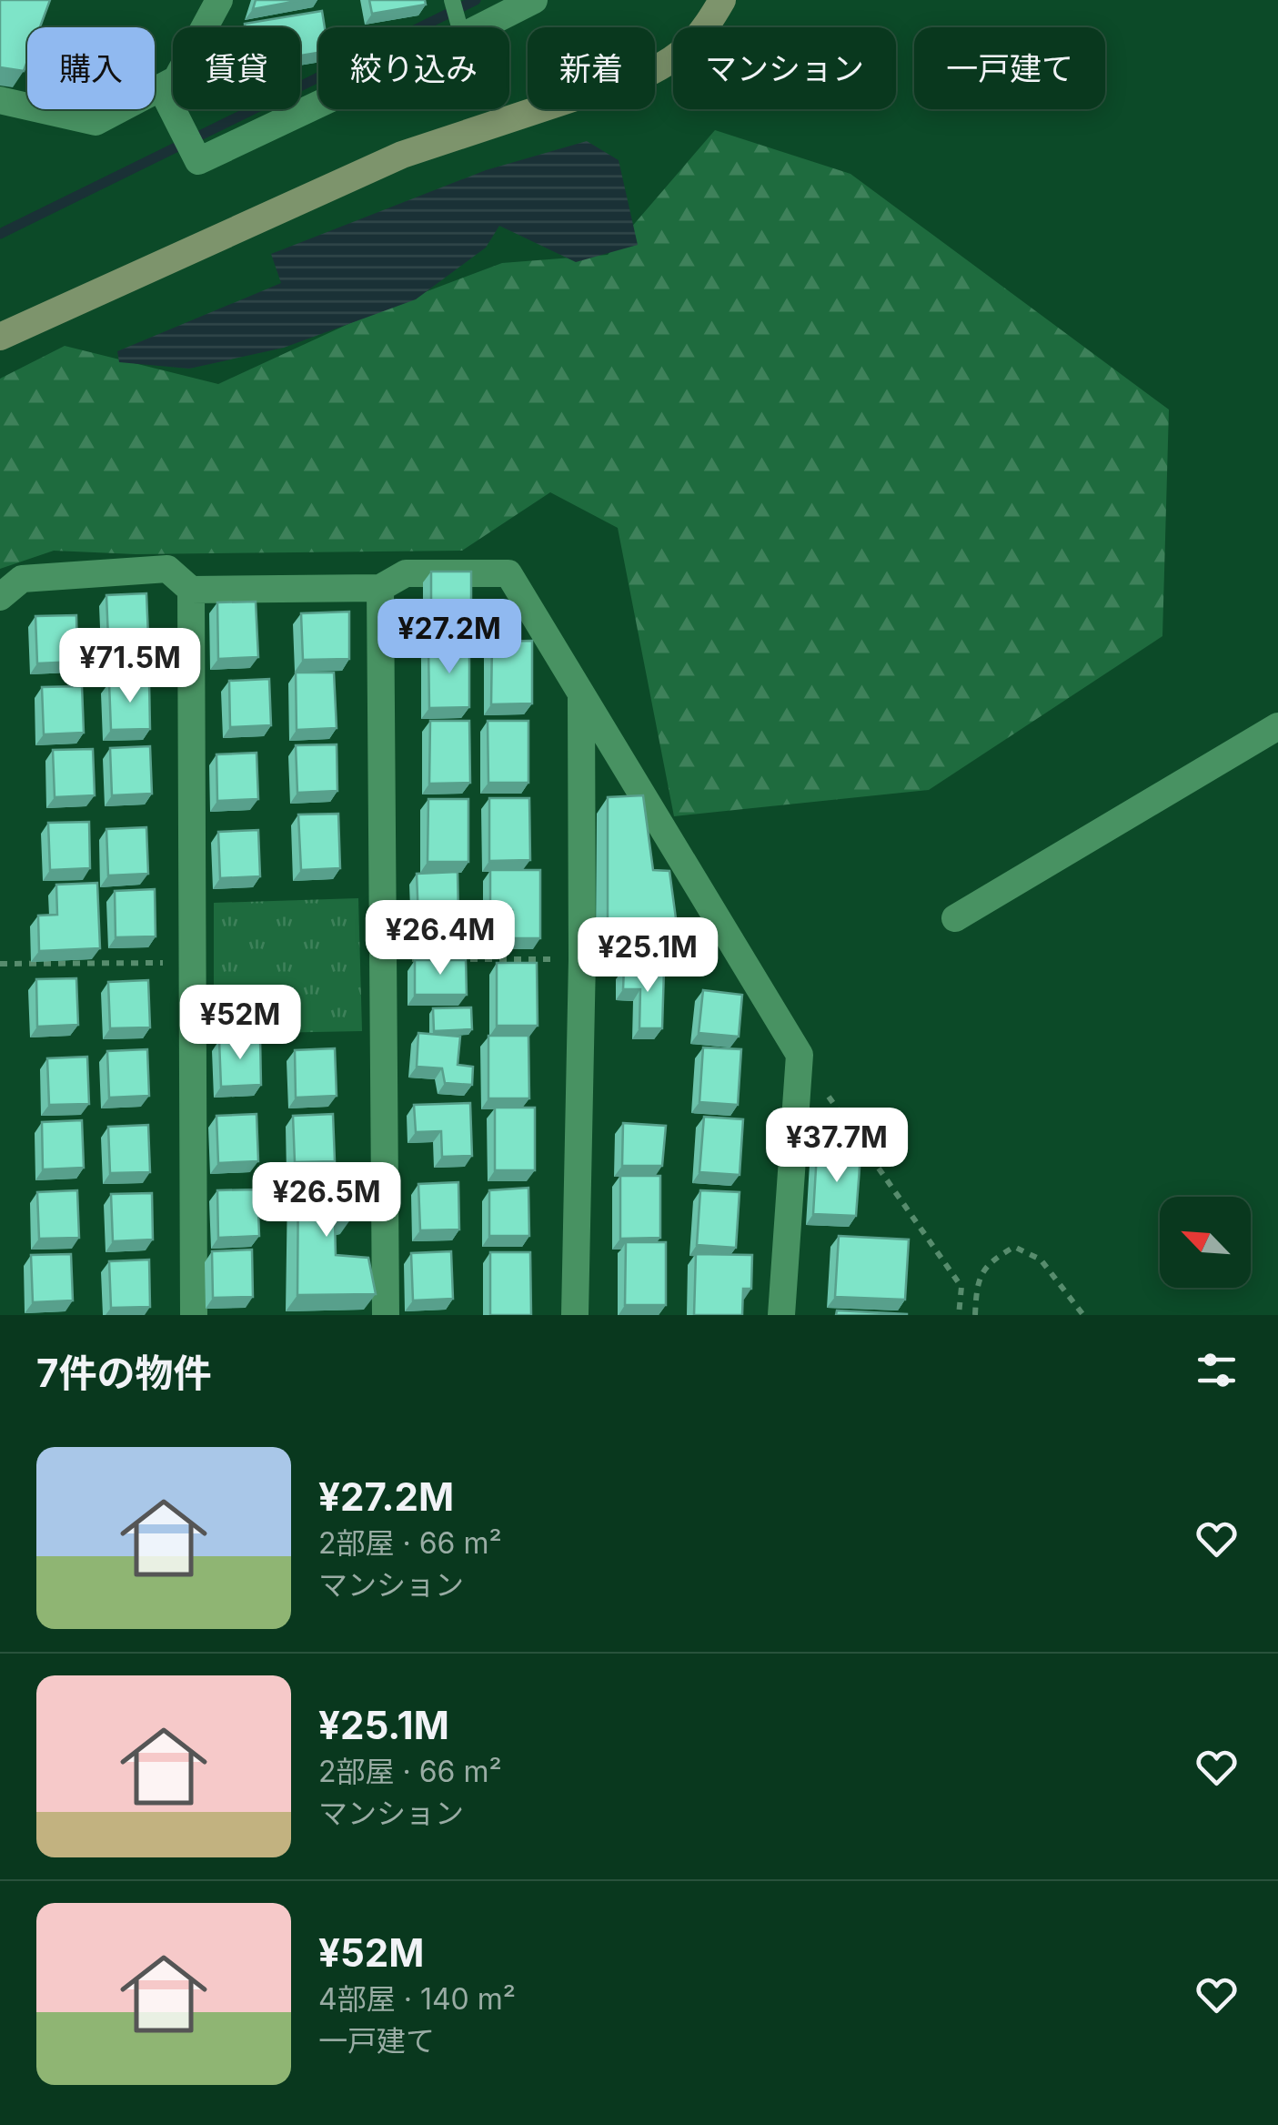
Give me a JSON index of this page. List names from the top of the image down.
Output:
{
  "north": "top left",
  "page": {
    "chip": [
      "購入",
      "賃貸",
      "絞り込み",
      "新着",
      "マンション",
      "一戸建て"
    ],
    "price": [
      "¥27.2M",
      "¥71.5M",
      "¥26.4M",
      "¥25.1M",
      "¥52M",
      "¥37.7M",
      "¥26.5M"
    ],
    "heading": "7件の物件",
    "list": [
      {
        "name": "¥27.2M",
        "note": "2部屋 · 66 m² · マンション"
      },
      {
        "name": "¥25.1M",
        "note": "2部屋 · 66 m² · マンション"
      },
      {
        "name": "¥52M",
        "note": "4部屋 · 140 m² · 一戸建て"
      }
    ]
  }
}
